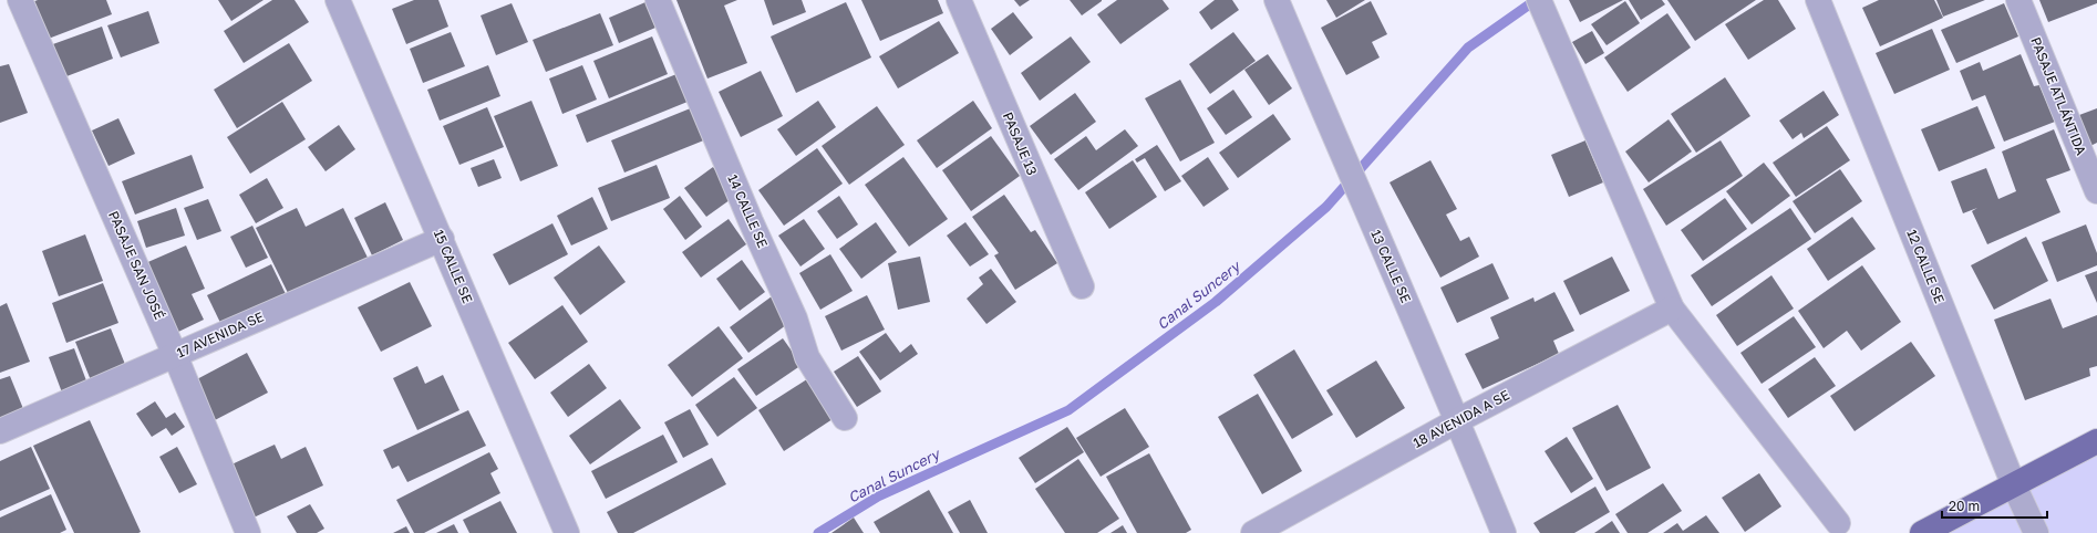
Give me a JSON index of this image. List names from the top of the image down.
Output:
{
  "streets": {
    "street": [
      "PASAJE ATLÁNTIDA",
      "PASAJE 13",
      "14 CALLE SE",
      "PASAJE SAN JOSÉ",
      "15 CALLE SE",
      "13 CALLE SE",
      "12 CALLE SE",
      "17 AVENIDA SE",
      "18 AVENIDA A SE"
    ]
  },
  "crossings": [
    ["PASAJE SAN JOSÉ", "17 AVENIDA SE"],
    ["15 CALLE SE", "17 AVENIDA SE"],
    ["13 CALLE SE", "18 AVENIDA A SE"]
  ],
  "water": ["Canal Suncery"],
  "scale_bar": "20 m"
}
